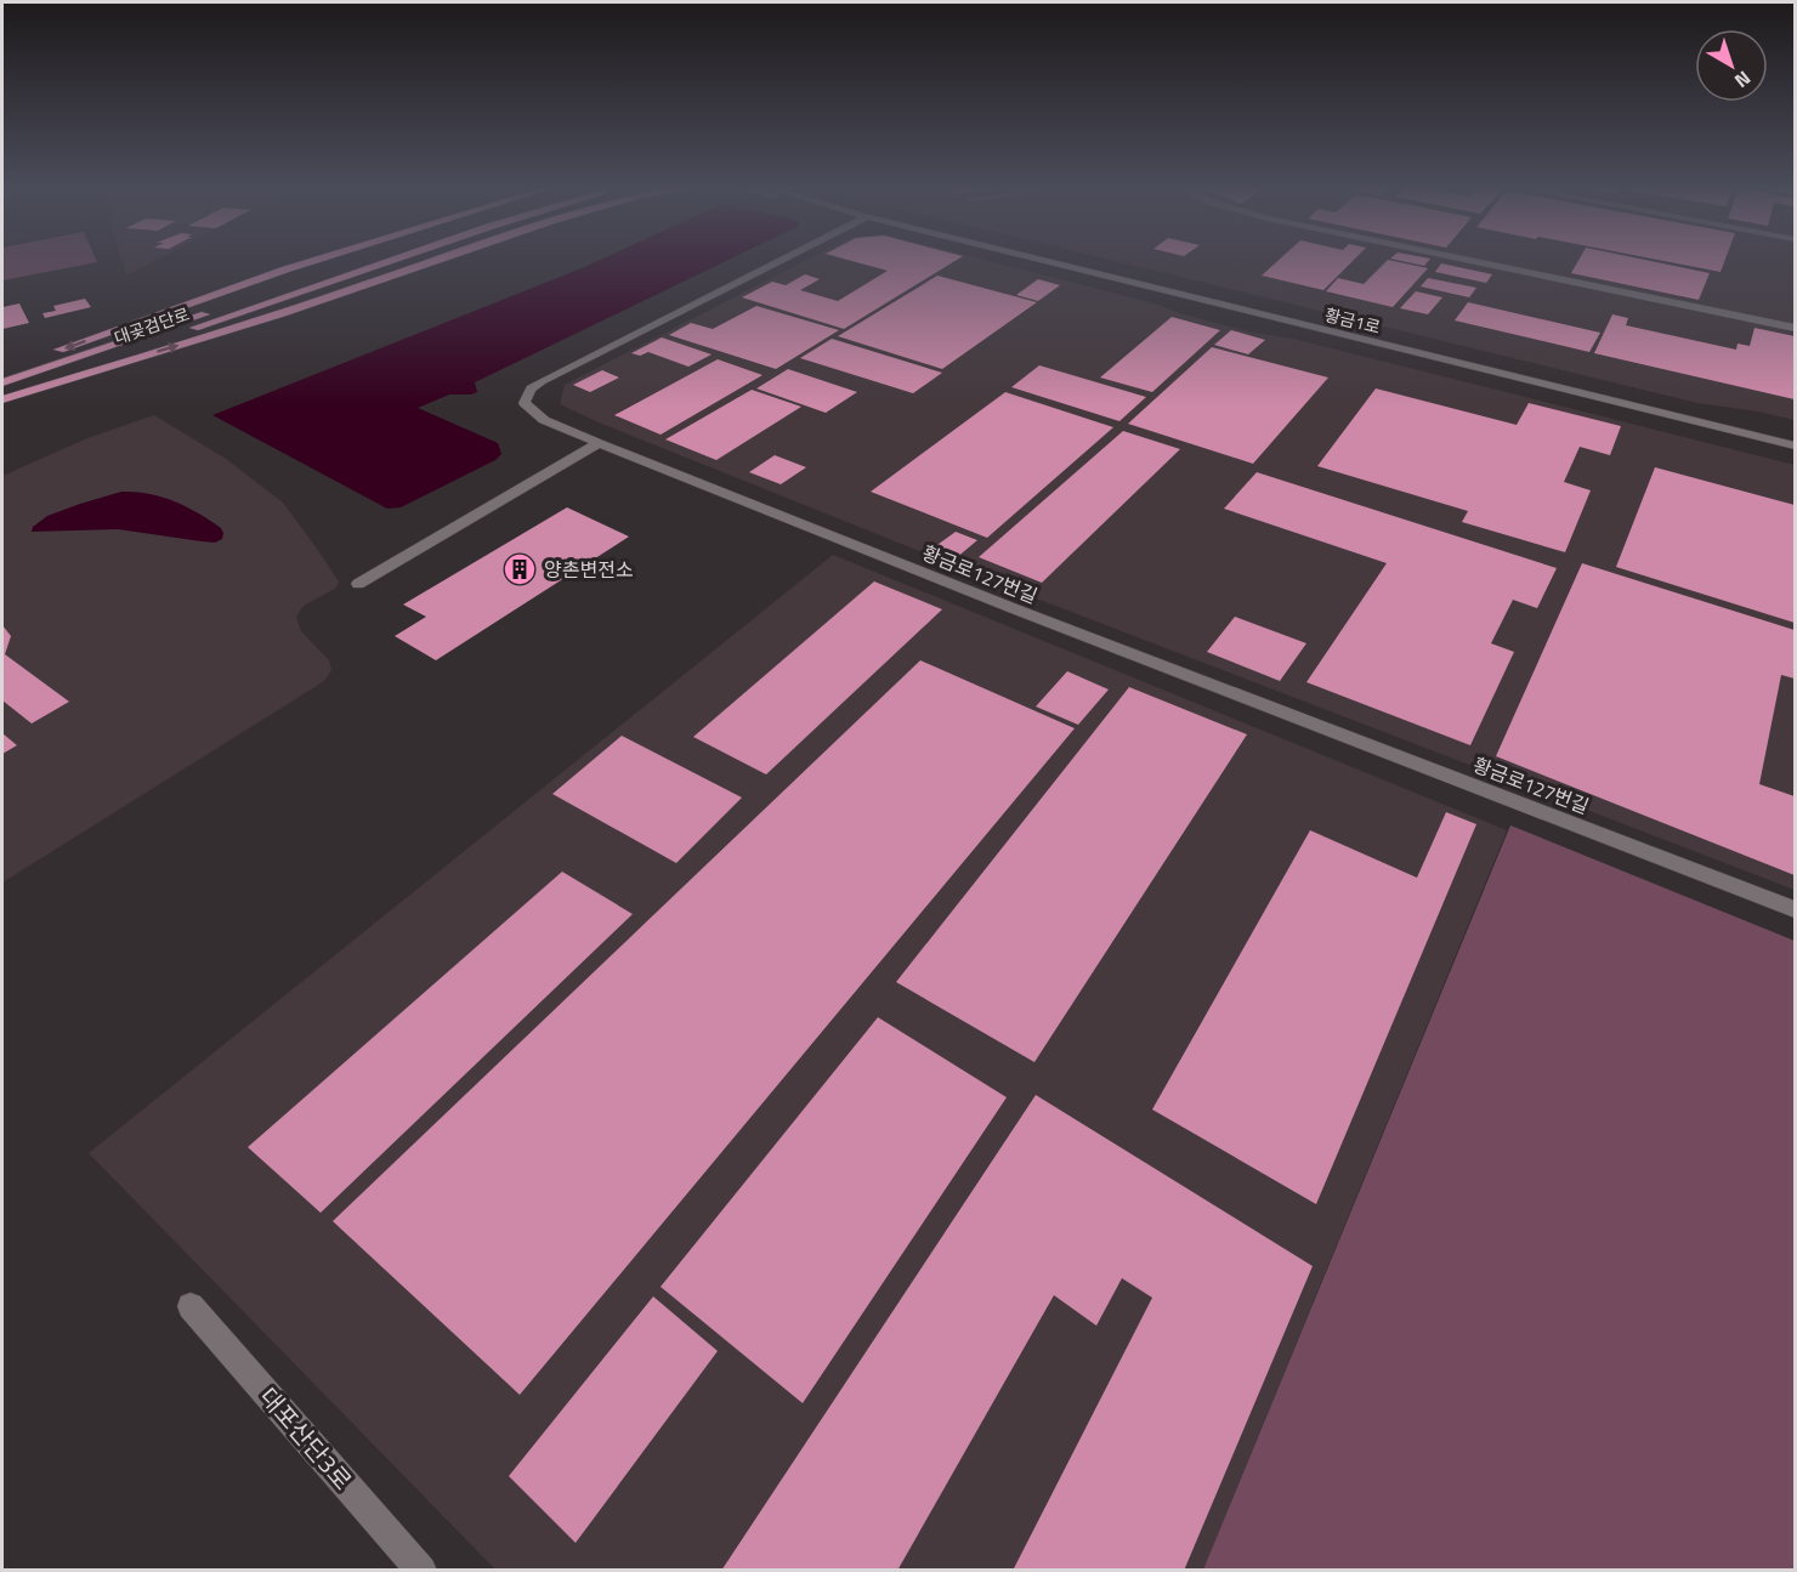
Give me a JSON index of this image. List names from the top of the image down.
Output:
{
  "streets": {
    "main road": ["대곶검단로"],
    "street": ["황금1로", "황금로127번길", "대포산단3로"]
  },
  "places": {
    "building": ["양촌변전소"]
  },
  "north": "bottom right"
}
